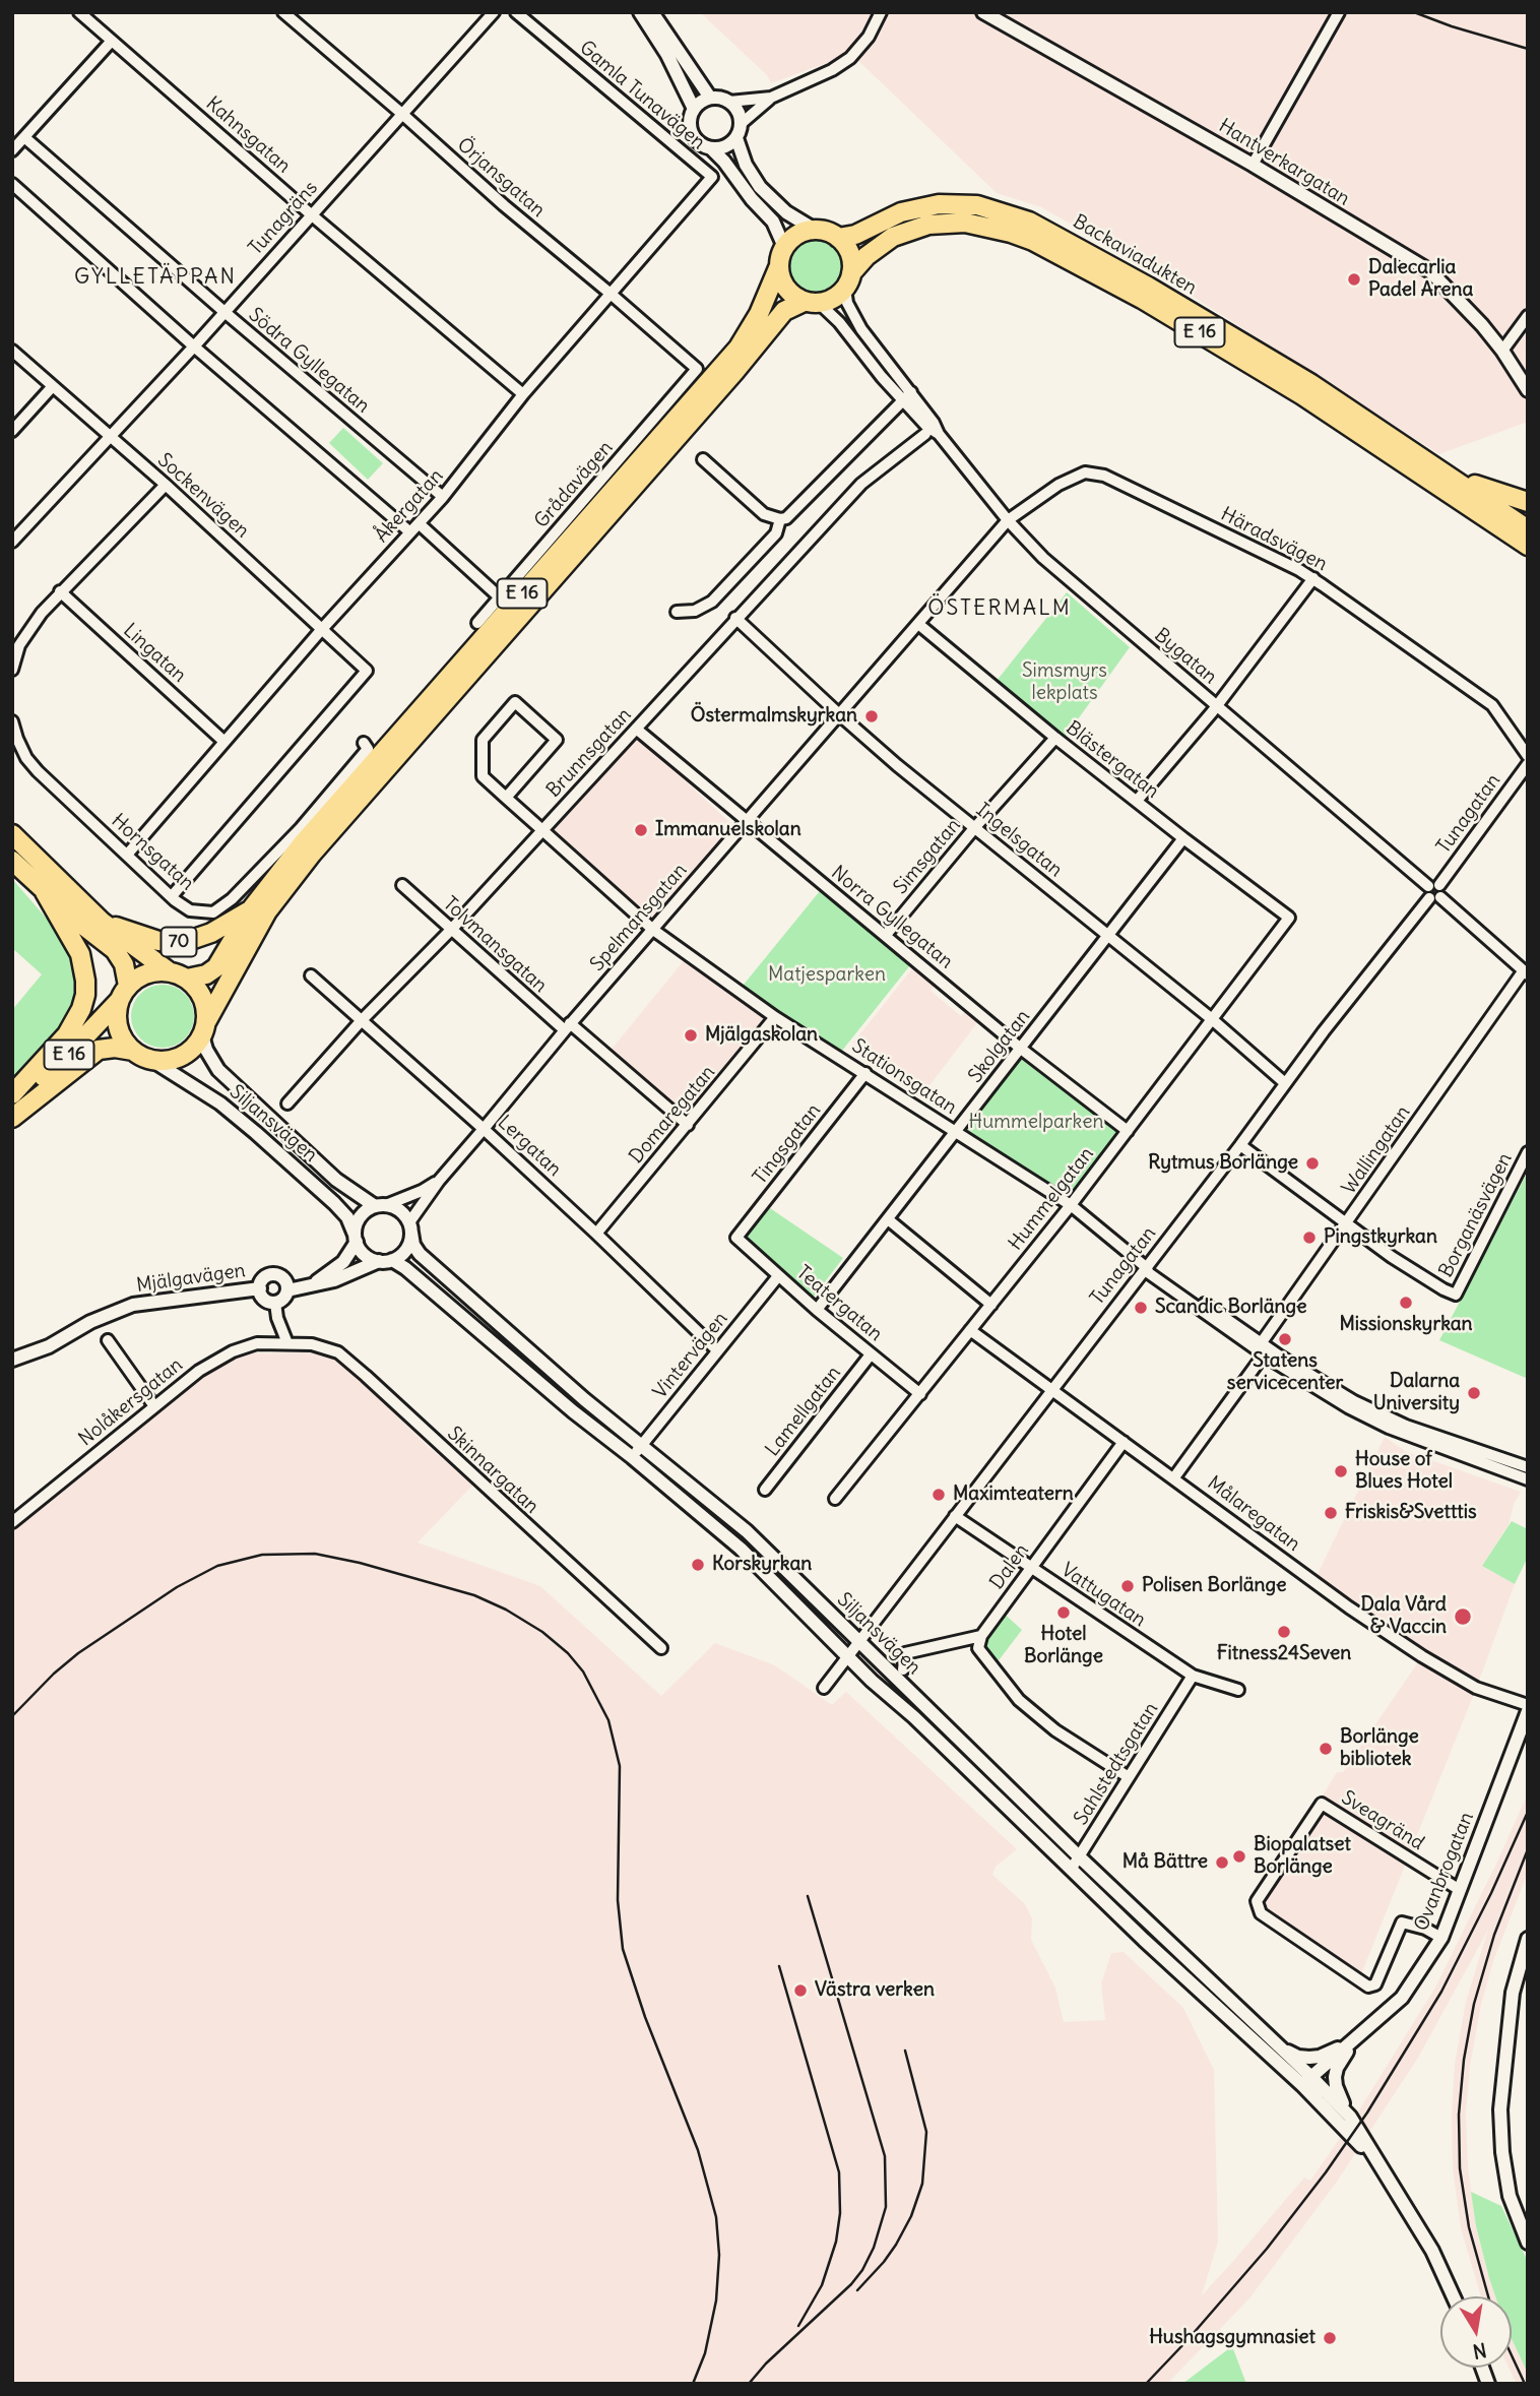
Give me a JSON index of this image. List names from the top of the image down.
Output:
{
  "streets": {
    "highway": ["Backaviadukten", "E 16", "70"],
    "street": [
      "Gamla Tunavägen",
      "Kahnsgatan",
      "Hantverkargatan",
      "Örjansgatan",
      "Tunagräns",
      "Södra Gyllegatan",
      "Grådavägen",
      "Sockenvägen",
      "Åkergatan",
      "Häradsvägen",
      "Lingatan",
      "Bygatan",
      "Brunnsgatan",
      "Blästergatan",
      "Tunagatan",
      "Ingelsgatan",
      "Hornsgatan",
      "Simsgatan",
      "Spelmansgatan",
      "Norra Gyllegatan",
      "Tolvmansgatan",
      "Skolgatan",
      "Stationsgatan",
      "Domaregatan",
      "Siljansvägen",
      "Tingsgatan",
      "Lergatan",
      "Wallingatan",
      "Hummelgatan",
      "Borganäsvägen",
      "Mjälgavägen",
      "Teatergatan",
      "Vintervägen",
      "Nolåkersgatan",
      "Lamellgatan",
      "Skinnargatan",
      "Målaregatan",
      "Dalen",
      "Vattugatan",
      "Sahlstedtsgatan",
      "Sveagränd",
      "Ovanbrogatan"
    ]
  },
  "crossings": [
    ["Gamla Tunavägen", "Åkergatan"],
    ["Kahnsgatan", "Tunagräns"],
    ["Kahnsgatan", "Åkergatan"],
    ["Örjansgatan", "Tunagräns"],
    ["Örjansgatan", "Grådavägen"],
    ["Örjansgatan", "Åkergatan"],
    ["Tunagräns", "Södra Gyllegatan"],
    ["Tunagräns", "Sockenvägen"],
    ["Backaviadukten", "E 16"],
    ["Backaviadukten", "Bygatan"],
    ["E 16", "Bygatan"],
    ["E 16", "70"],
    ["E 16", "Siljansvägen"],
    ["Södra Gyllegatan", "Åkergatan"],
    ["Sockenvägen", "Åkergatan"],
    ["Sockenvägen", "Hornsgatan"],
    ["Åkergatan", "Lingatan"],
    ["Åkergatan", "Hornsgatan"],
    ["Häradsvägen", "Bygatan"],
    ["Häradsvägen", "Spelmansgatan"],
    ["Bygatan", "Tunagatan"],
    ["Bygatan", "Spelmansgatan"],
    ["Bygatan", "Wallingatan"],
    ["Brunnsgatan", "Ingelsgatan"],
    ["Brunnsgatan", "Norra Gyllegatan"],
    ["Brunnsgatan", "Tolvmansgatan"],
    ["Brunnsgatan", "Stationsgatan"],
    ["Brunnsgatan", "Lergatan"],
    ["Blästergatan", "Simsgatan"],
    ["Blästergatan", "Spelmansgatan"],
    ["Blästergatan", "Skolgatan"],
    ["Blästergatan", "Hummelgatan"],
    ["Tunagatan", "Ingelsgatan"],
    ["Tunagatan", "Stationsgatan"],
    ["Tunagatan", "Siljansvägen"],
    ["Tunagatan", "Målaregatan"],
    ["Tunagatan", "Vattugatan"],
    ["Ingelsgatan", "Simsgatan"],
    ["Ingelsgatan", "Spelmansgatan"],
    ["Ingelsgatan", "Skolgatan"],
    ["Ingelsgatan", "Hummelgatan"],
    ["Simsgatan", "Norra Gyllegatan"],
    ["Spelmansgatan", "Norra Gyllegatan"],
    ["Spelmansgatan", "Tolvmansgatan"],
    ["Spelmansgatan", "Stationsgatan"],
    ["Spelmansgatan", "Siljansvägen"],
    ["Spelmansgatan", "Lergatan"],
    ["Norra Gyllegatan", "Skolgatan"],
    ["Norra Gyllegatan", "Hummelgatan"],
    ["70", "Siljansvägen"],
    ["Tolvmansgatan", "Domaregatan"],
    ["Skolgatan", "Stationsgatan"],
    ["Skolgatan", "Teatergatan"],
    ["Stationsgatan", "Domaregatan"],
    ["Stationsgatan", "Tingsgatan"],
    ["Stationsgatan", "Wallingatan"],
    ["Stationsgatan", "Hummelgatan"],
    ["Domaregatan", "Lergatan"],
    ["Siljansvägen", "Vintervägen"],
    ["Siljansvägen", "Sahlstedtsgatan"],
    ["Siljansvägen", "Ovanbrogatan"],
    ["Tingsgatan", "Teatergatan"],
    ["Lergatan", "Vintervägen"],
    ["Wallingatan", "Borganäsvägen"],
    ["Wallingatan", "Målaregatan"],
    ["Hummelgatan", "Teatergatan"],
    ["Hummelgatan", "Målaregatan"],
    ["Teatergatan", "Vintervägen"],
    ["Teatergatan", "Lamellgatan"],
    ["Nolåkersgatan", "Skinnargatan"],
    ["Målaregatan", "Dalen"],
    ["Dalen", "Vattugatan"],
    ["Vattugatan", "Sahlstedtsgatan"],
    ["Sveagränd", "Ovanbrogatan"]
  ],
  "districts": ["GYLLETÄPPAN", "ÖSTERMALM"],
  "parks": ["Simsmyrs lekplats", "Matjesparken", "Hummelparken"],
  "places": [
    "Dalecarlia Padel Arena",
    "Östermalmskyrkan",
    "Immanuelskolan",
    "Mjälgaskolan",
    "Rytmus Borlänge",
    "Pingstkyrkan",
    "Missionskyrkan",
    "Scandic Borlänge",
    "Statens servicecenter",
    "Dalarna University",
    "House of Blues Hotel",
    "Maximteatern",
    "Friskis&Svetttis",
    "Korskyrkan",
    "Polisen Borlänge",
    "Hotel Borlänge",
    "Dala Vård & Vaccin",
    "Fitness24Seven",
    "Borlänge bibliotek",
    "Biopalatset Borlänge",
    "Må Bättre",
    "Västra verken",
    "Hushagsgymnasiet"
  ],
  "north": "bottom"
}
